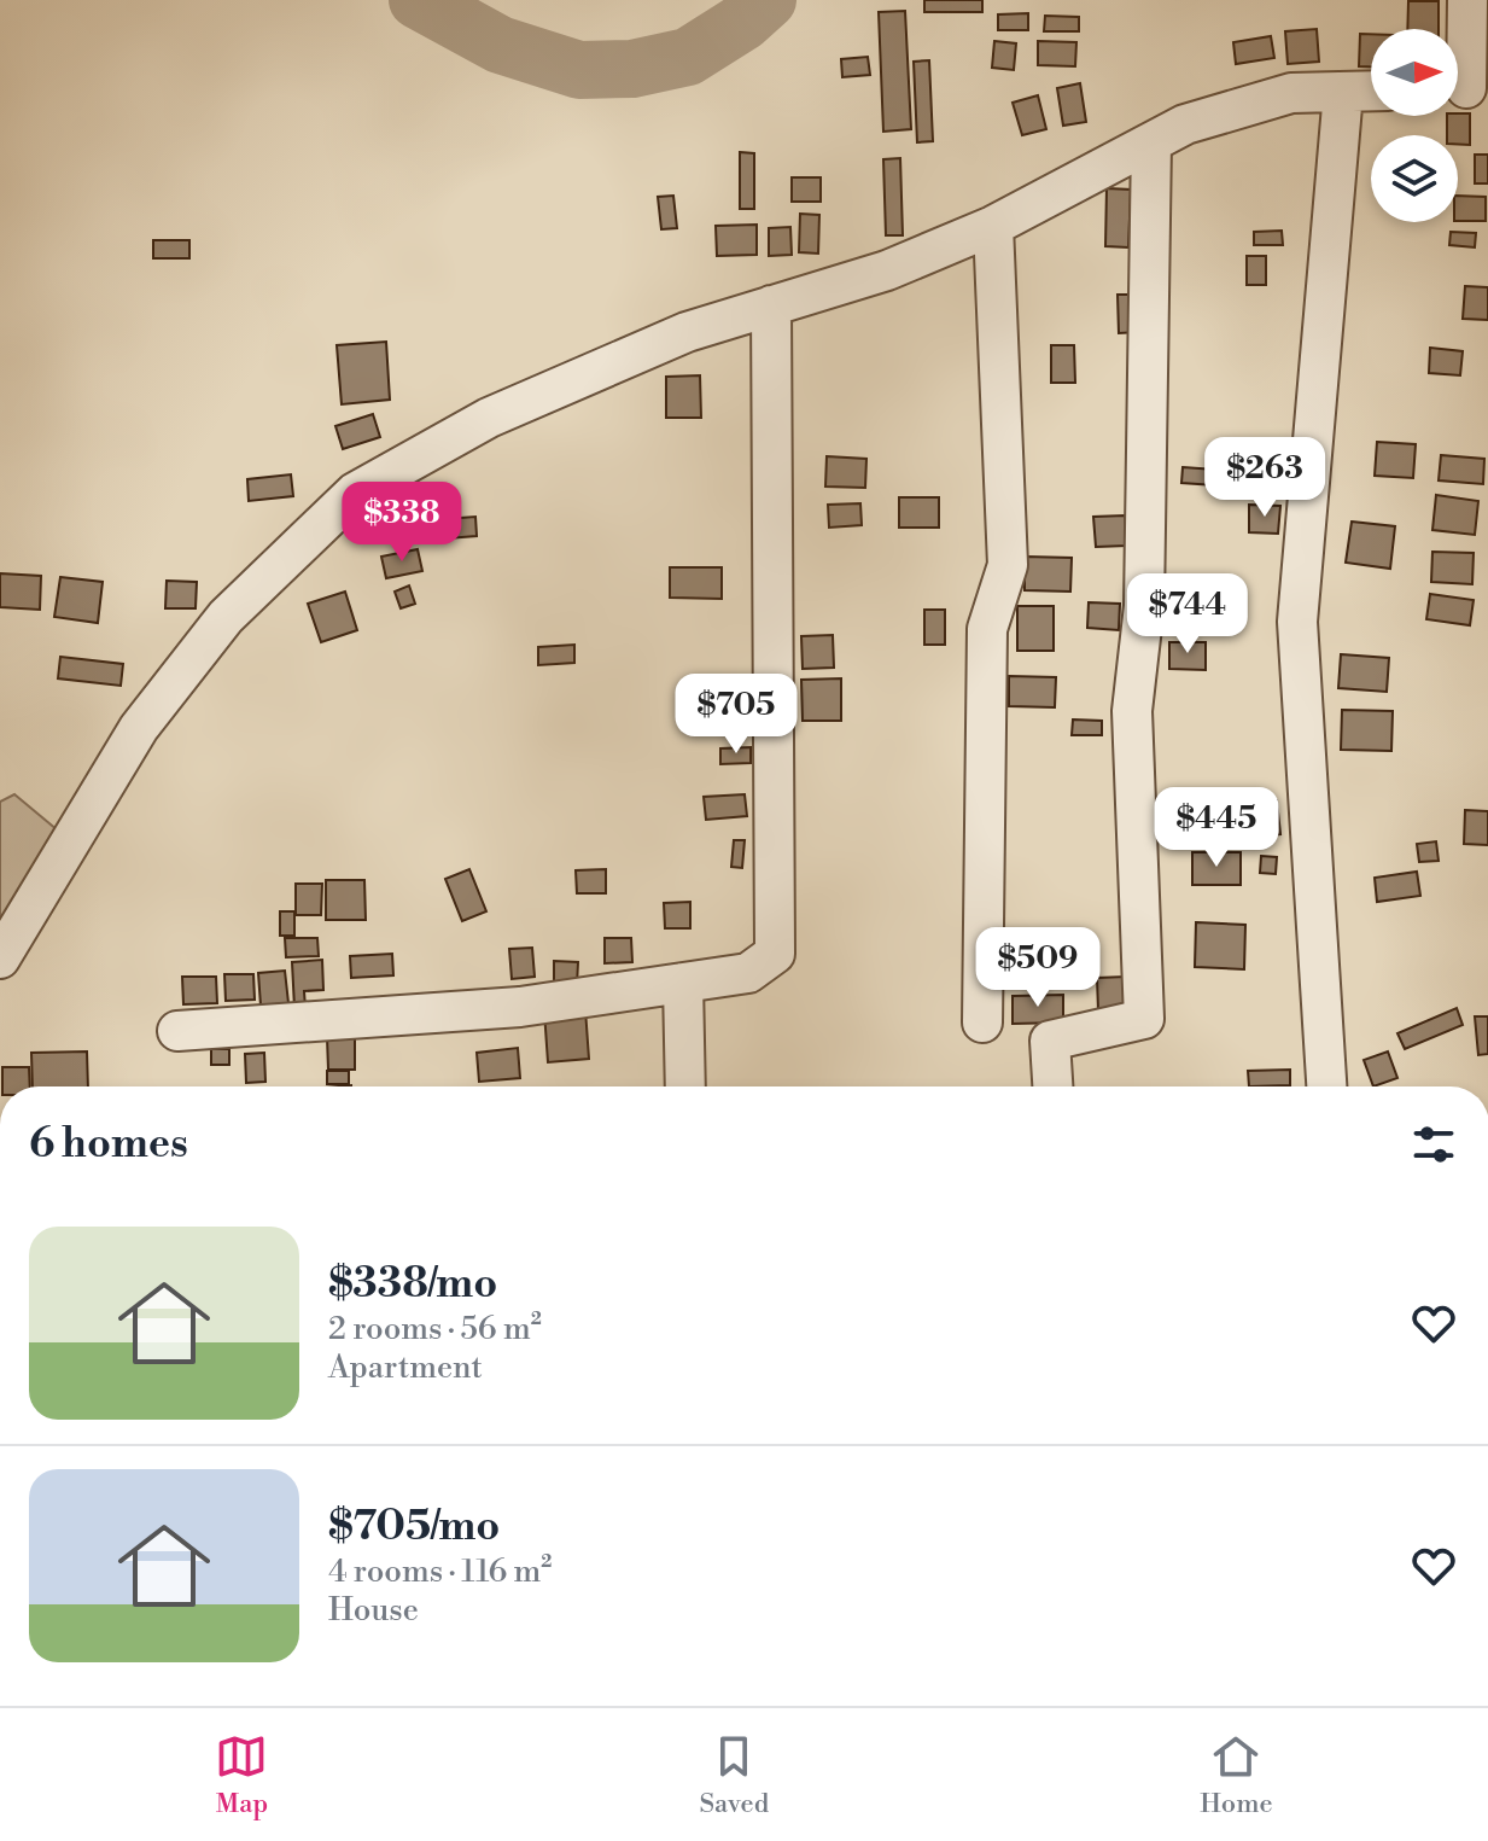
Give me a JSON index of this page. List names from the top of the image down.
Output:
{
  "north": "right",
  "page": {
    "price": [
      "$263",
      "$338",
      "$744",
      "$705",
      "$445",
      "$509"
    ],
    "heading": "6 homes",
    "list": [
      {
        "name": "$338/mo",
        "note": "2 rooms · 56 m² · Apartment"
      },
      {
        "name": "$705/mo",
        "note": "4 rooms · 116 m² · House"
      }
    ],
    "tabs": ["Map", "Saved", "Home"]
  }
}
